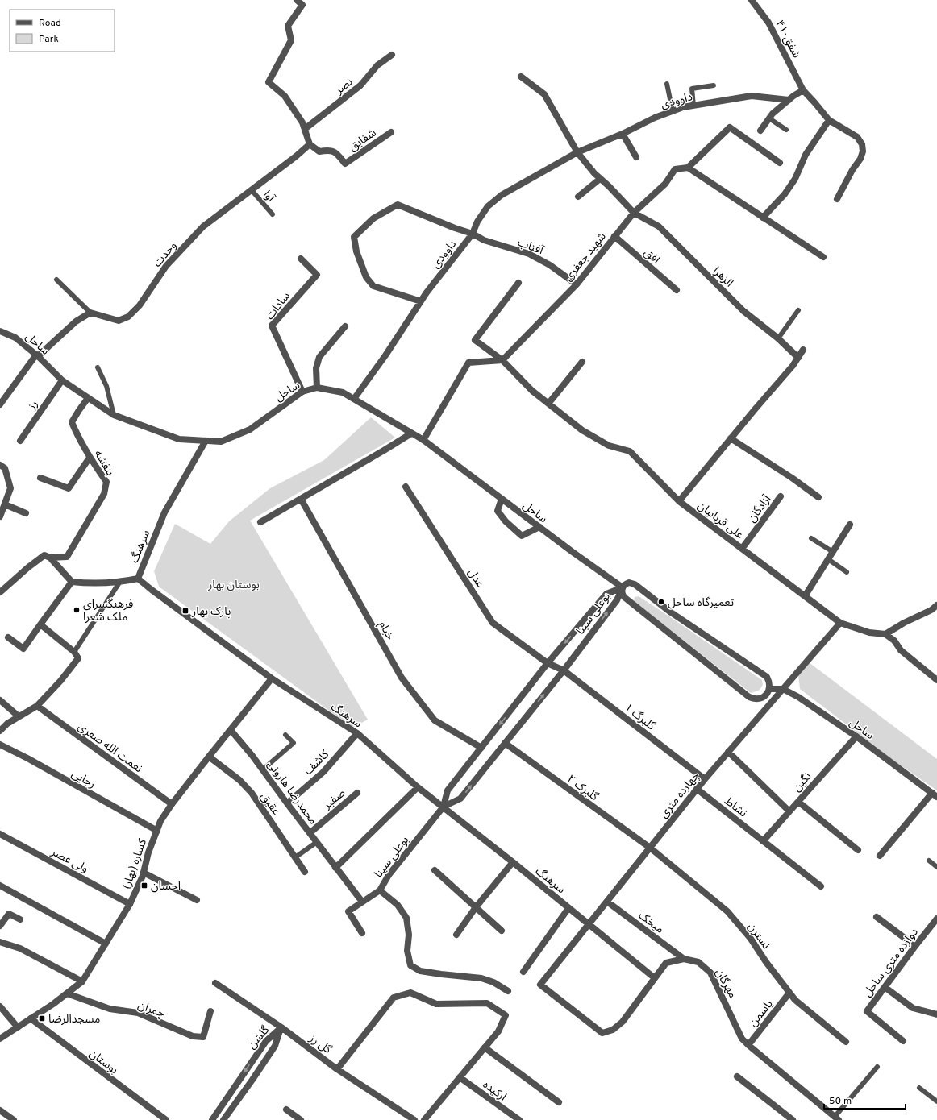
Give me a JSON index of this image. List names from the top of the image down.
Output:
{
  "streets": {
    "street": [
      "شفق-۴۱",
      "نصر",
      "داوودی",
      "شقایق",
      "آفتاب",
      "وحدت",
      "افق",
      "شهید جعفری",
      "الزهرا",
      "سادات",
      "ساحل",
      "رز",
      "بنفشه",
      "آزادگان",
      "علی قربانیان",
      "سرهنگ",
      "عدل",
      "بوعلی سینا",
      "خیام",
      "گلبرگ ۱",
      "نعمت الله صفری",
      "کاشف",
      "رجایی",
      "نگین",
      "گلبرک ۲",
      "محمدرضا هارونی",
      "چهارده متری",
      "صفیر",
      "عقیق",
      "نشاط",
      "ولی عصر",
      "کساره (بهار)",
      "میخک",
      "نسترن",
      "دوازده متری ساحل",
      "مهرگان",
      "چمران",
      "یاسمن",
      "گلشن",
      "گل رز",
      "بوستان",
      "ارکیده"
    ],
    "lane": ["آوا"]
  },
  "crossings": [
    ["داوودی", "آفتاب"],
    ["داوودی", "ساحل"],
    ["شقایق", "وحدت"],
    ["آوا", "وحدت"],
    ["آفتاب", "شهید جعفری"],
    ["افق", "شهید جعفری"],
    ["شهید جعفری", "الزهرا"],
    ["شهید جعفری", "علی قربانیان"],
    ["سادات", "ساحل"],
    ["ساحل", "رز"],
    ["ساحل", "بنفشه"],
    ["ساحل", "سرهنگ"],
    ["ساحل", "بوعلی سینا"],
    ["ساحل", "نگین"],
    ["ساحل", "چهارده متری"],
    ["آزادگان", "علی قربانیان"],
    ["علی قربانیان", "چهارده متری"],
    ["سرهنگ", "بوعلی سینا"],
    ["سرهنگ", "کاشف"],
    ["سرهنگ", "چهارده متری"],
    ["سرهنگ", "کساره (بهار)"],
    ["سرهنگ", "مهرگان"],
    ["عدل", "بوعلی سینا"],
    ["عدل", "گلبرگ ۱"],
    ["بوعلی سینا", "خیام"],
    ["بوعلی سینا", "گلبرگ ۱"],
    ["بوعلی سینا", "گلبرک ۲"],
    ["بوعلی سینا", "محمدرضا هارونی"],
    ["گلبرگ ۱", "چهارده متری"],
    ["نعمت الله صفری", "کساره (بهار)"],
    ["کاشف", "محمدرضا هارونی"],
    ["رجایی", "کساره (بهار)"],
    ["نگین", "نشاط"],
    ["گلبرک ۲", "چهارده متری"],
    ["گلبرک ۲", "نسترن"],
    ["محمدرضا هارونی", "صفیر"],
    ["محمدرضا هارونی", "کساره (بهار)"],
    ["چهارده متری", "نشاط"],
    ["چهارده متری", "میخک"],
    ["چهارده متری", "نسترن"],
    ["چهارده متری", "مهرگان"],
    ["عقیق", "کساره (بهار)"],
    ["ولی عصر", "کساره (بهار)"],
    ["کساره (بهار)", "چمران"],
    ["کساره (بهار)", "بوستان"],
    ["میخک", "مهرگان"],
    ["نسترن", "یاسمن"],
    ["مهرگان", "یاسمن"],
    ["گلشن", "گل رز"]
  ],
  "parks": ["بوستان بهار"],
  "places": {
    "other": ["تعمیرگاه ساحل", "فرهنگسرای ملک شعرا"],
    "transit": ["پارک بهار", "احسان", "مسجدالرضا"]
  },
  "legend": ["Road", "Park"],
  "scale_bar": "50 m"
}
